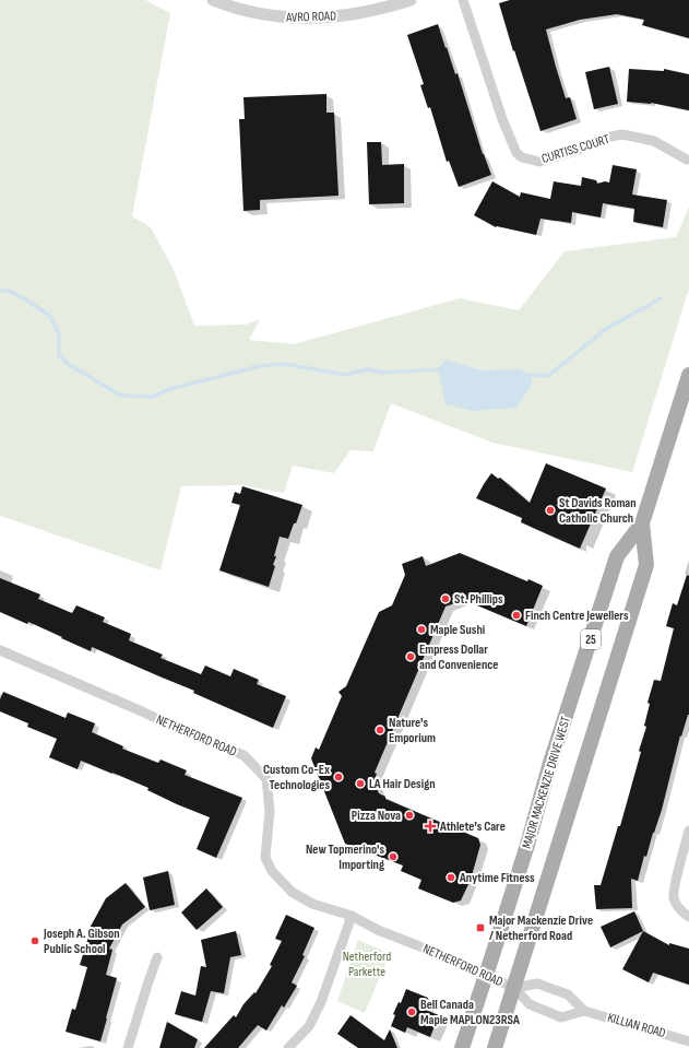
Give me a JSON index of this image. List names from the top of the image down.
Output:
{
  "streets": {
    "main road": ["25", "MAJOR MACKENZIE DRIVE WEST"],
    "street": [
      "AVRO ROAD",
      "CURTISS COURT",
      "NETHERFORD ROAD",
      "KILLIAN ROAD"
    ]
  },
  "crossings": [
    ["NETHERFORD ROAD", "MAJOR MACKENZIE DRIVE WEST"],
    ["NETHERFORD ROAD", "KILLIAN ROAD"],
    ["MAJOR MACKENZIE DRIVE WEST", "KILLIAN ROAD"]
  ],
  "parks": ["Netherford Parkette"],
  "places": {
    "other": [
      "St Davids Roman Catholic Church",
      "St. Phillips",
      "Finch Centre Jewellers",
      "Maple Sushi",
      "Empress Dollar and Convenience",
      "Nature's Emporium",
      "Custom Co-Ex Technologies",
      "LA Hair Design",
      "Pizza Nova",
      "New Topmerino's Importing",
      "Anytime Fitness",
      "Joseph A. Gibson Public School",
      "Bell Canada Maple MAPLON23RSA"
    ],
    "health": ["Athlete's Care"],
    "transit": ["Major Mackenzie Drive / Netherford Road"]
  }
}
